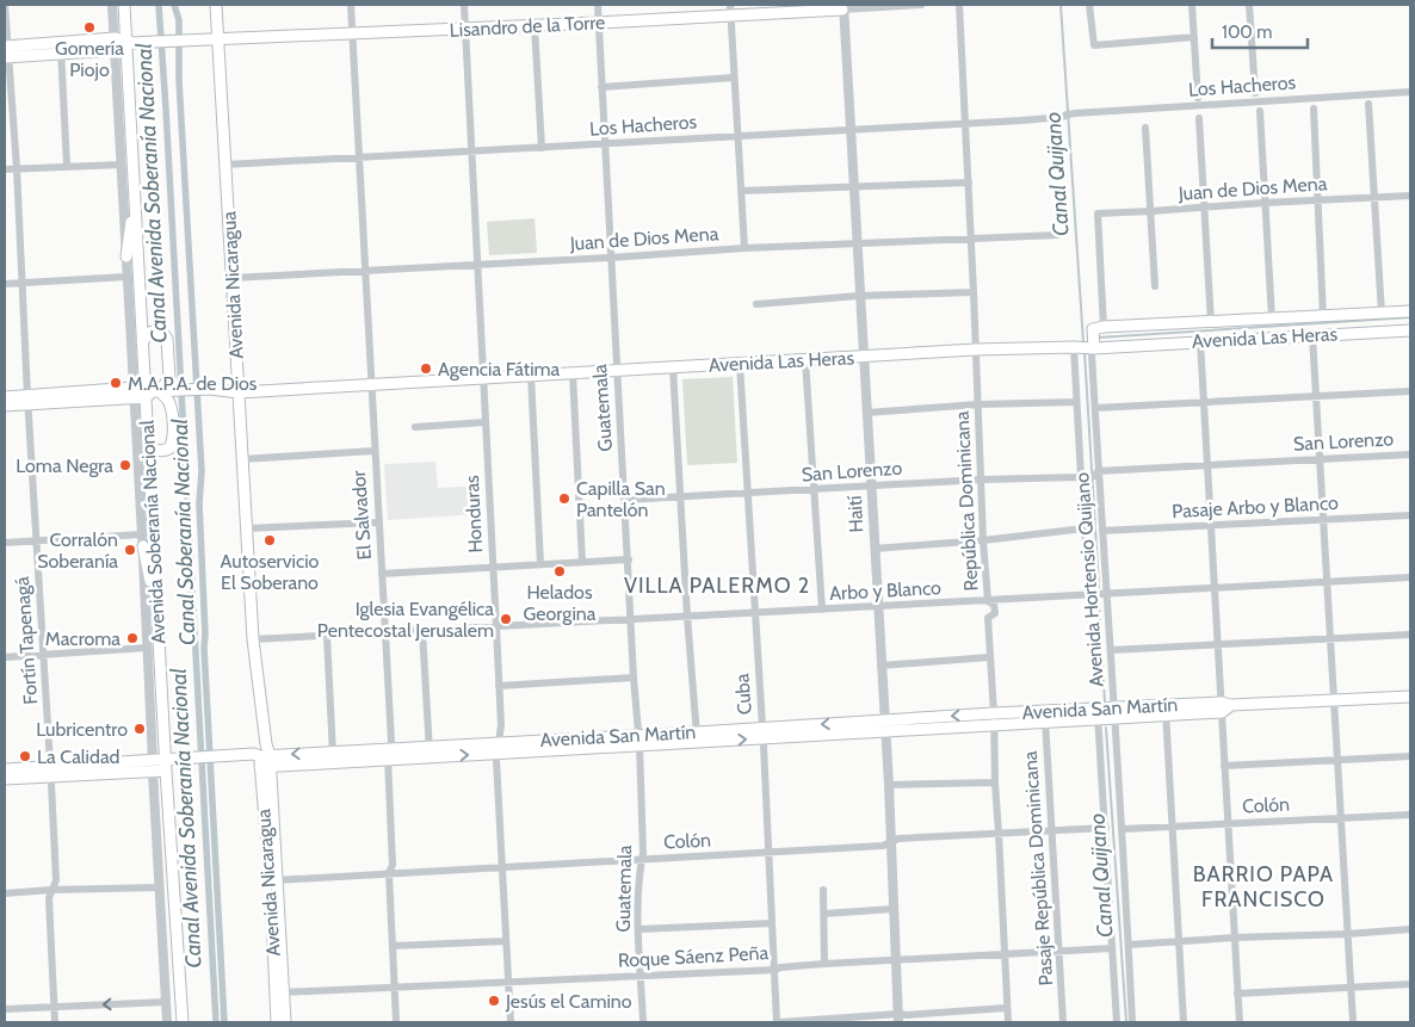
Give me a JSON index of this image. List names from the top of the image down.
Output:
{
  "streets": {
    "main road": [
      "Lisandro de la Torre",
      "Avenida Nicaragua",
      "Avenida Las Heras",
      "Avenida Soberanía Nacional",
      "Avenida San Martín"
    ],
    "street": [
      "Los Hacheros",
      "Juan de Dios Mena",
      "Guatemala",
      "San Lorenzo",
      "República Dominicana",
      "Pasaje Arbo y Blanco",
      "Honduras",
      "Haití",
      "El Salvador",
      "Avenida Hortensio Quijano",
      "Arbo y Blanco",
      "Fortín Tapenagá",
      "Cuba",
      "Colón",
      "Pasaje República Dominicana",
      "Roque Sáenz Peña"
    ]
  },
  "crossings": [
    ["Lisandro de la Torre", "Avenida Nicaragua"],
    ["Lisandro de la Torre", "Guatemala"],
    ["Lisandro de la Torre", "Honduras"],
    ["Lisandro de la Torre", "Haití"],
    ["Lisandro de la Torre", "El Salvador"],
    ["Lisandro de la Torre", "Avenida Soberanía Nacional"],
    ["Lisandro de la Torre", "Fortín Tapenagá"],
    ["Los Hacheros", "Avenida Nicaragua"],
    ["Los Hacheros", "Guatemala"],
    ["Los Hacheros", "República Dominicana"],
    ["Los Hacheros", "Honduras"],
    ["Los Hacheros", "Haití"],
    ["Los Hacheros", "El Salvador"],
    ["Juan de Dios Mena", "Avenida Nicaragua"],
    ["Juan de Dios Mena", "Avenida Las Heras"],
    ["Juan de Dios Mena", "Guatemala"],
    ["Juan de Dios Mena", "República Dominicana"],
    ["Juan de Dios Mena", "Honduras"],
    ["Juan de Dios Mena", "Haití"],
    ["Juan de Dios Mena", "El Salvador"],
    ["Avenida Nicaragua", "Avenida Las Heras"],
    ["Avenida Nicaragua", "Arbo y Blanco"],
    ["Avenida Nicaragua", "Avenida San Martín"],
    ["Avenida Nicaragua", "Colón"],
    ["Avenida Nicaragua", "Roque Sáenz Peña"],
    ["Avenida Las Heras", "Guatemala"],
    ["Avenida Las Heras", "República Dominicana"],
    ["Avenida Las Heras", "Honduras"],
    ["Avenida Las Heras", "Haití"],
    ["Avenida Las Heras", "El Salvador"],
    ["Avenida Las Heras", "Avenida Soberanía Nacional"],
    ["Avenida Las Heras", "Avenida Hortensio Quijano"],
    ["Avenida Las Heras", "Fortín Tapenagá"],
    ["Avenida Las Heras", "Cuba"],
    ["Guatemala", "San Lorenzo"],
    ["Guatemala", "Arbo y Blanco"],
    ["Guatemala", "Avenida San Martín"],
    ["Guatemala", "Colón"],
    ["Guatemala", "Roque Sáenz Peña"],
    ["San Lorenzo", "República Dominicana"],
    ["San Lorenzo", "Haití"],
    ["San Lorenzo", "Avenida Hortensio Quijano"],
    ["San Lorenzo", "Cuba"],
    ["República Dominicana", "Arbo y Blanco"],
    ["República Dominicana", "Avenida San Martín"],
    ["República Dominicana", "Colón"],
    ["República Dominicana", "Roque Sáenz Peña"],
    ["Pasaje Arbo y Blanco", "Avenida Hortensio Quijano"],
    ["Honduras", "Arbo y Blanco"],
    ["Honduras", "Avenida San Martín"],
    ["Honduras", "Colón"],
    ["Honduras", "Roque Sáenz Peña"],
    ["Haití", "Arbo y Blanco"],
    ["Haití", "Avenida San Martín"],
    ["Haití", "Colón"],
    ["Haití", "Roque Sáenz Peña"],
    ["El Salvador", "Arbo y Blanco"],
    ["El Salvador", "Avenida San Martín"],
    ["El Salvador", "Colón"],
    ["El Salvador", "Roque Sáenz Peña"],
    ["Avenida Soberanía Nacional", "Avenida San Martín"],
    ["Avenida Hortensio Quijano", "Arbo y Blanco"],
    ["Avenida Hortensio Quijano", "Avenida San Martín"],
    ["Avenida Hortensio Quijano", "Colón"],
    ["Arbo y Blanco", "Cuba"],
    ["Fortín Tapenagá", "Avenida San Martín"],
    ["Cuba", "Avenida San Martín"],
    ["Cuba", "Colón"],
    ["Cuba", "Roque Sáenz Peña"],
    ["Avenida San Martín", "Pasaje República Dominicana"],
    ["Colón", "Pasaje República Dominicana"],
    ["Pasaje República Dominicana", "Roque Sáenz Peña"]
  ],
  "districts": ["VILLA PALERMO 2", "BARRIO PAPA FRANCISCO"],
  "water": ["Canal Quijano", "Canal Avenida Soberanía Nacional", "Canal Soberanía Nacional"],
  "places": [
    "Gomería Piojo",
    "Agencia Fátima",
    "M.A.P.A. de Dios",
    "Loma Negra",
    "Capilla San Pantelón",
    "Autoservicio El Soberano",
    "Corralón Soberanía",
    "Helados Georgina",
    "Iglesia Evangélica Pentecostal Jerusalem",
    "Macroma",
    "Lubricentro",
    "La Calidad",
    "Jesús el Camino"
  ],
  "scale_bar": "100 m"
}
